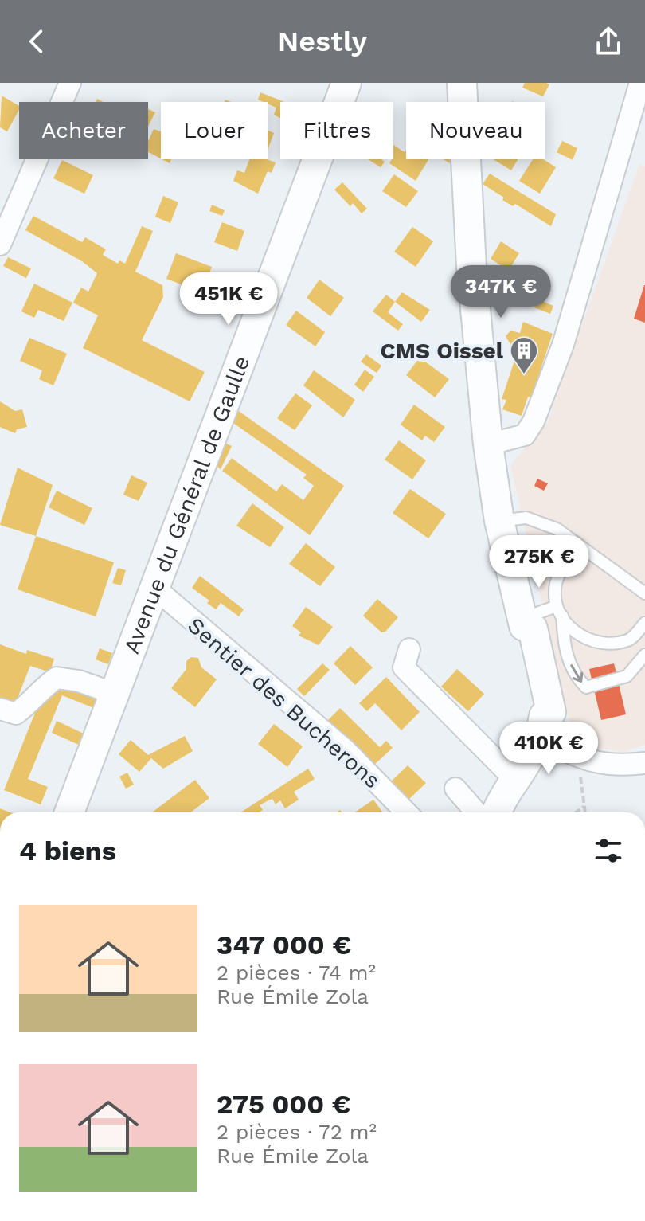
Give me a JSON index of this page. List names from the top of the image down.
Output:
{
  "streets": {
    "main road": ["Avenue du Général de Gaulle"],
    "street": ["Sentier des Bucherons"]
  },
  "crossings": [
    ["Avenue du Général de Gaulle", "Sentier des Bucherons"]
  ],
  "places": {
    "building": ["CMS Oissel"]
  },
  "page": {
    "header": "Nestly",
    "chip": [
      "Acheter",
      "Louer",
      "Filtres",
      "Nouveau"
    ],
    "price": [
      "347K €",
      "451K €",
      "275K €",
      "410K €"
    ],
    "heading": "4 biens",
    "list": [
      {
        "name": "347 000 €",
        "note": "2 pièces · 74 m² · Rue Émile Zola"
      },
      {
        "name": "275 000 €",
        "note": "2 pièces · 72 m² · Rue Émile Zola"
      }
    ]
  }
}
